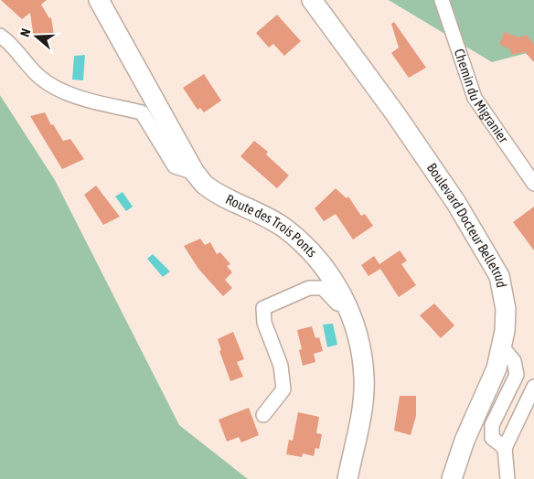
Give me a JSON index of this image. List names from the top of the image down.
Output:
{
  "streets": {
    "street": ["Chemin du Migranier", "Boulevard Docteur Belletrud", "Route des Trois Ponts"]
  },
  "north": "left"
}
